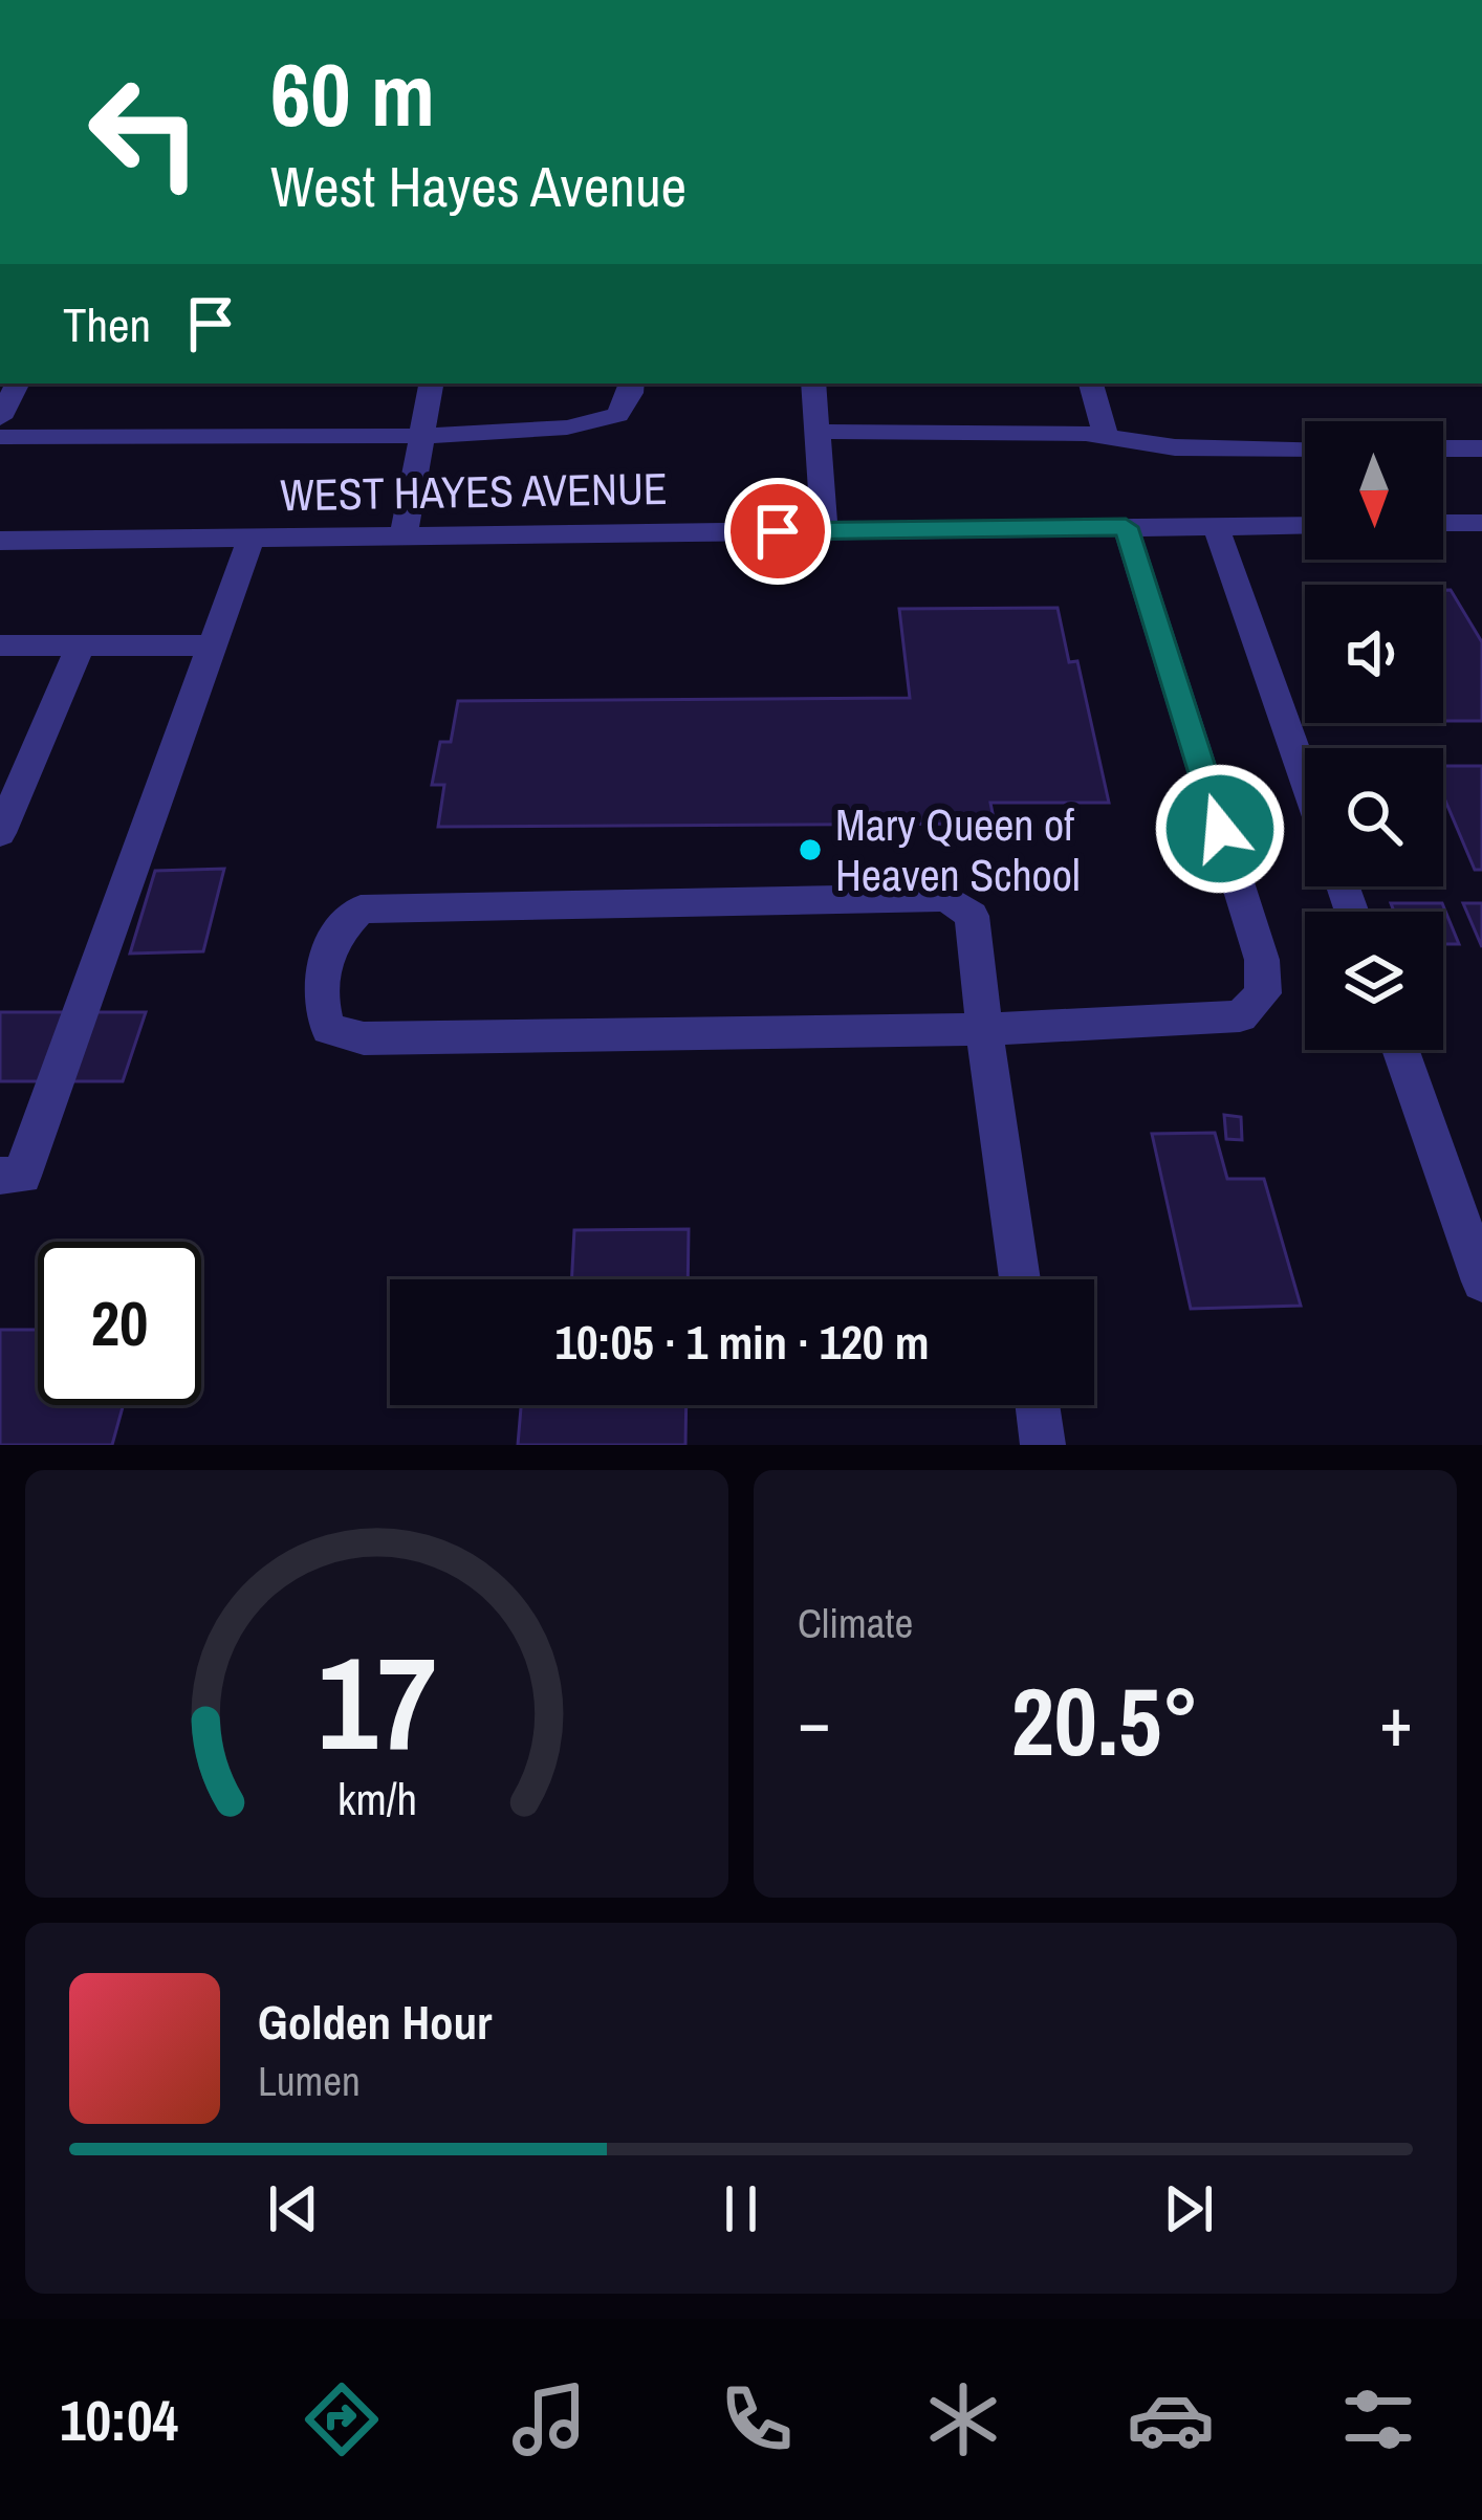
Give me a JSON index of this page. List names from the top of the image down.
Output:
{
  "streets": {
    "street": ["WEST HAYES AVENUE"]
  },
  "places": ["Mary Queen of Heaven School"],
  "north": "bottom",
  "page": {
    "turn": ["60 m", "West Hayes Avenue"],
    "then": "Then",
    "limit": "20",
    "trip": "10:05 · 1 min · 120 m",
    "tile": "Climate",
    "heat": ["−", "20.5°", "+"],
    "song": ["Golden Hour", "Lumen"],
    "tabs": "10:04",
    "gauge": ["17", "km/h"]
  }
}
